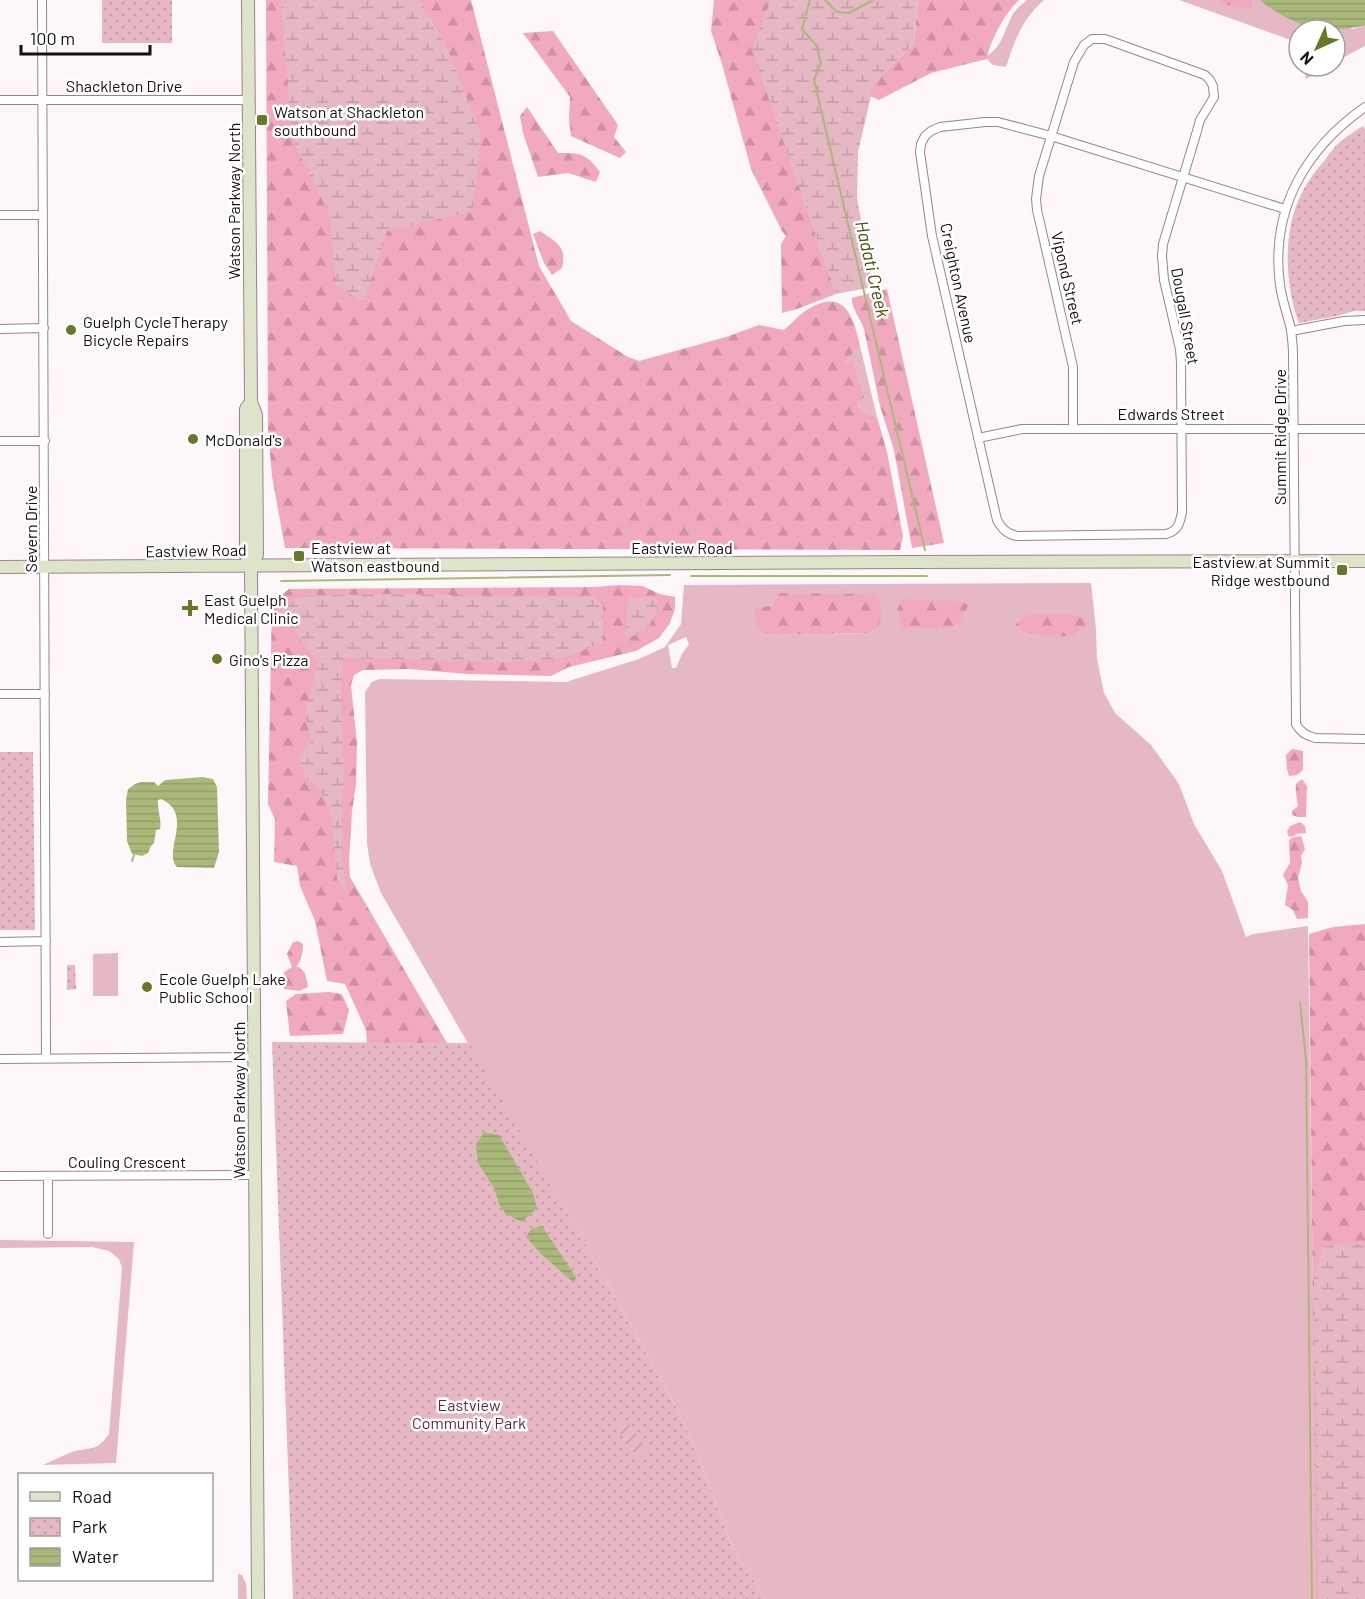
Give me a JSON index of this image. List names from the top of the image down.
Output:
{
  "streets": {
    "main road": ["Watson Parkway North", "Eastview Road"],
    "street": [
      "Shackleton Drive",
      "Vipond Street",
      "Creighton Avenue",
      "Dougall Street",
      "Edwards Street",
      "Summit Ridge Drive",
      "Severn Drive",
      "Couling Crescent"
    ]
  },
  "crossings": [
    ["Shackleton Drive", "Watson Parkway North"],
    ["Shackleton Drive", "Severn Drive"],
    ["Watson Parkway North", "Eastview Road"],
    ["Watson Parkway North", "Couling Crescent"],
    ["Vipond Street", "Creighton Avenue"],
    ["Vipond Street", "Dougall Street"],
    ["Vipond Street", "Edwards Street"],
    ["Creighton Avenue", "Dougall Street"],
    ["Creighton Avenue", "Edwards Street"],
    ["Creighton Avenue", "Summit Ridge Drive"],
    ["Dougall Street", "Edwards Street"],
    ["Edwards Street", "Summit Ridge Drive"],
    ["Summit Ridge Drive", "Eastview Road"],
    ["Severn Drive", "Eastview Road"]
  ],
  "water": ["Hadati Creek"],
  "parks": ["Eastview Community Park"],
  "places": {
    "transit": ["Watson at Shackleton southbound", "Eastview at Watson eastbound", "Eastview at Summit Ridge westbound"],
    "other": [
      "Guelph CycleTherapy Bicycle Repairs",
      "McDonald's",
      "Gino's Pizza",
      "Ecole Guelph Lake Public School"
    ],
    "health": ["East Guelph Medical Clinic"]
  },
  "legend": ["Road", "Park", "Water"],
  "scale_bar": "100 m",
  "north": "bottom left"
}
